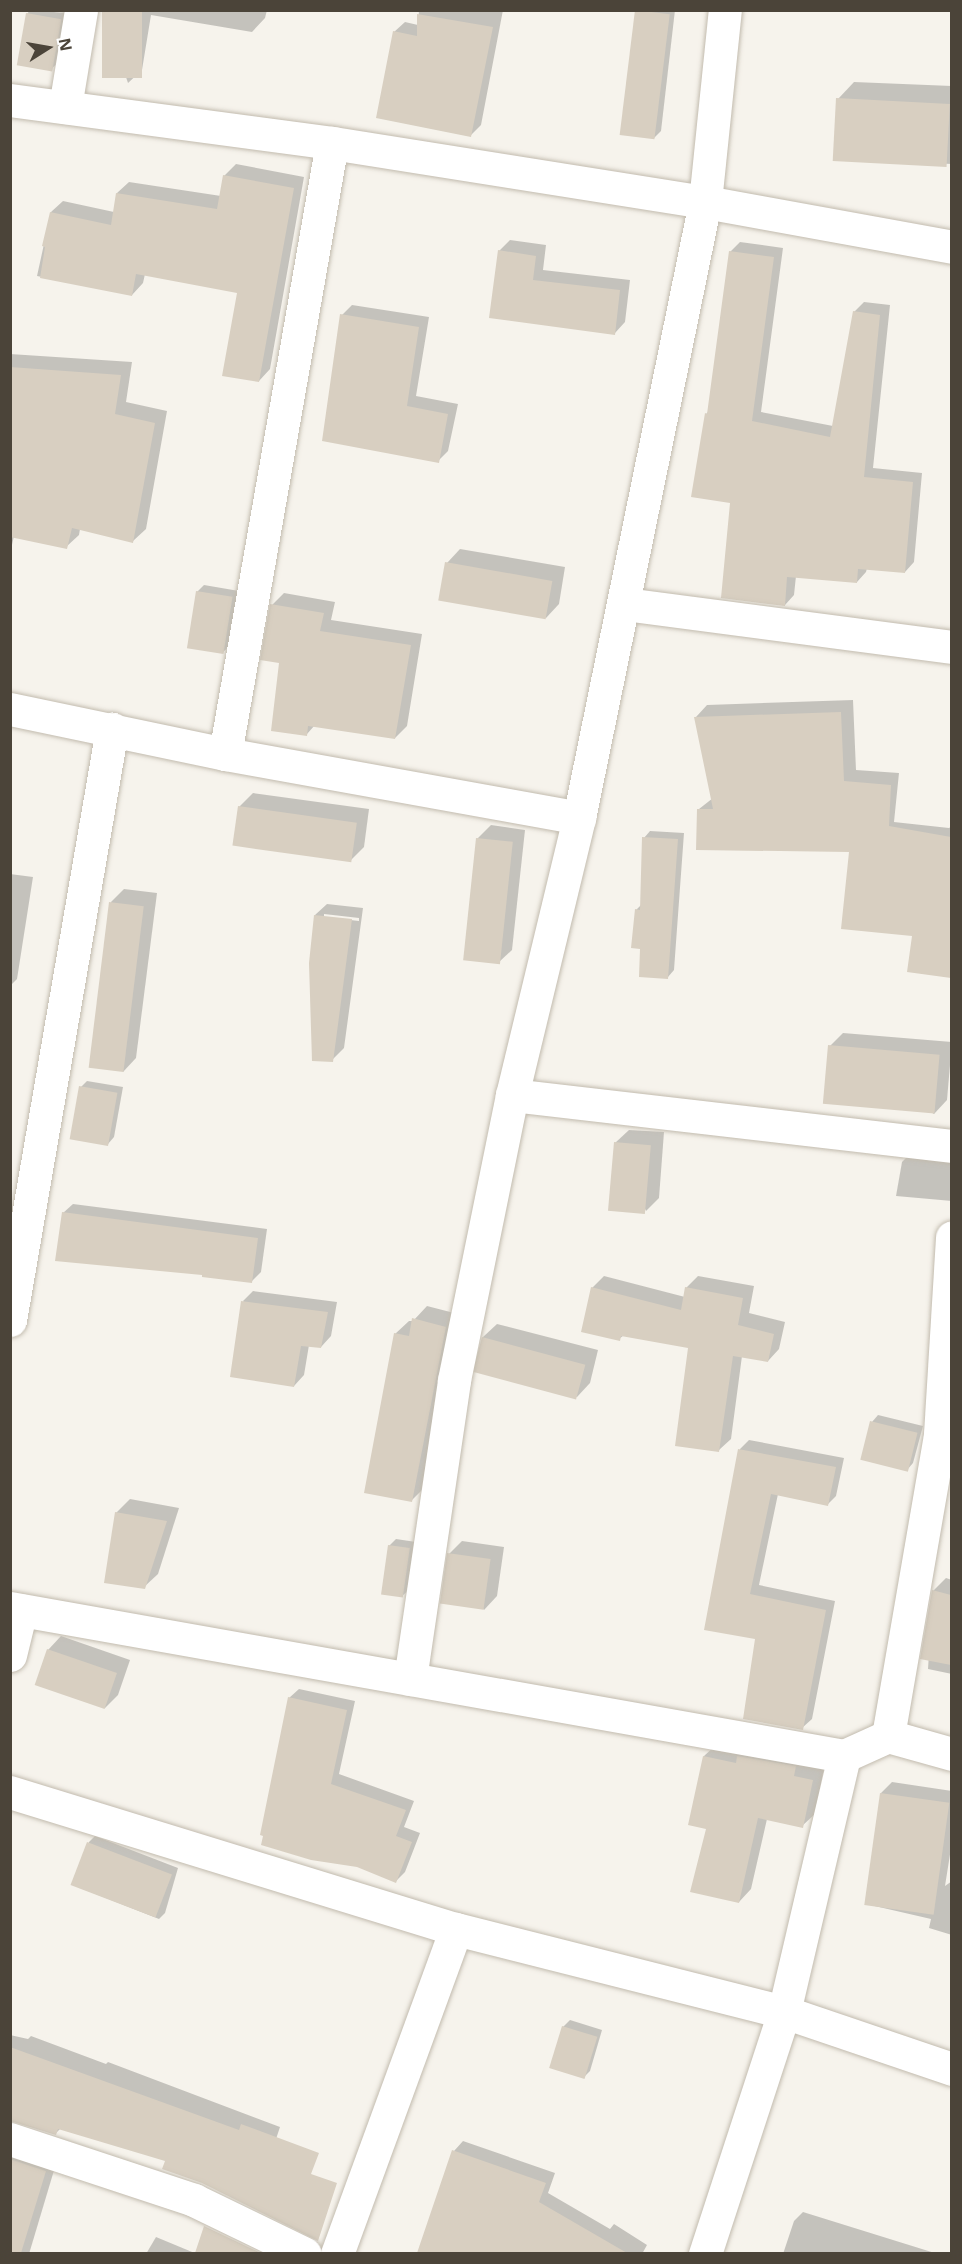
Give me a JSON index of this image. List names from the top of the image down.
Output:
{
  "north": "right"
}
